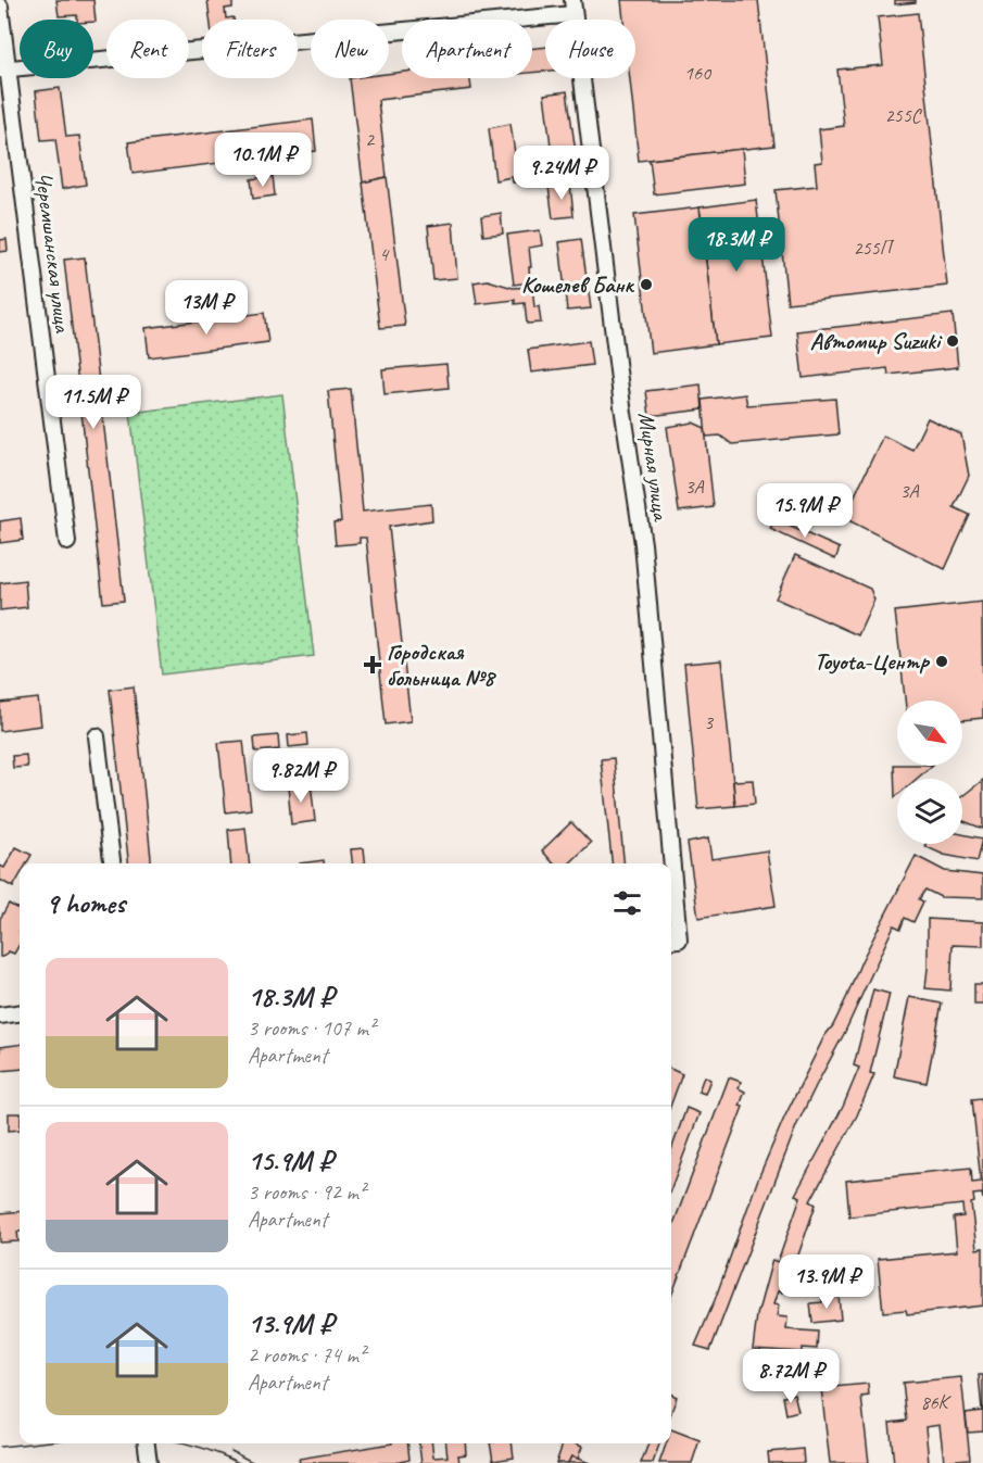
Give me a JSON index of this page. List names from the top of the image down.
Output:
{
  "streets": {
    "street": ["Черемшанская улица", "Мирная улица"]
  },
  "places": {
    "other": ["Кошелев Банк", "Автомир Suzuki", "Toyota-Центр"],
    "health": ["Городская больница №8"]
  },
  "house_numbers": [
    "160",
    "255С",
    "2",
    "255П",
    "4",
    "3А",
    "3А",
    "3",
    "86К"
  ],
  "north": "bottom right",
  "page": {
    "chip": [
      "Buy",
      "Rent",
      "Filters",
      "New",
      "Apartment",
      "House"
    ],
    "price": [
      "10.1M ₽",
      "9.24M ₽",
      "18.3M ₽",
      "13M ₽",
      "11.5M ₽",
      "15.9M ₽",
      "9.82M ₽",
      "13.9M ₽",
      "8.72M ₽"
    ],
    "heading": "9 homes",
    "list": [
      {
        "name": "18.3M ₽",
        "note": "3 rooms · 107 m² · Apartment"
      },
      {
        "name": "15.9M ₽",
        "note": "3 rooms · 92 m² · Apartment"
      },
      {
        "name": "13.9M ₽",
        "note": "2 rooms · 74 m² · Apartment"
      }
    ]
  }
}
